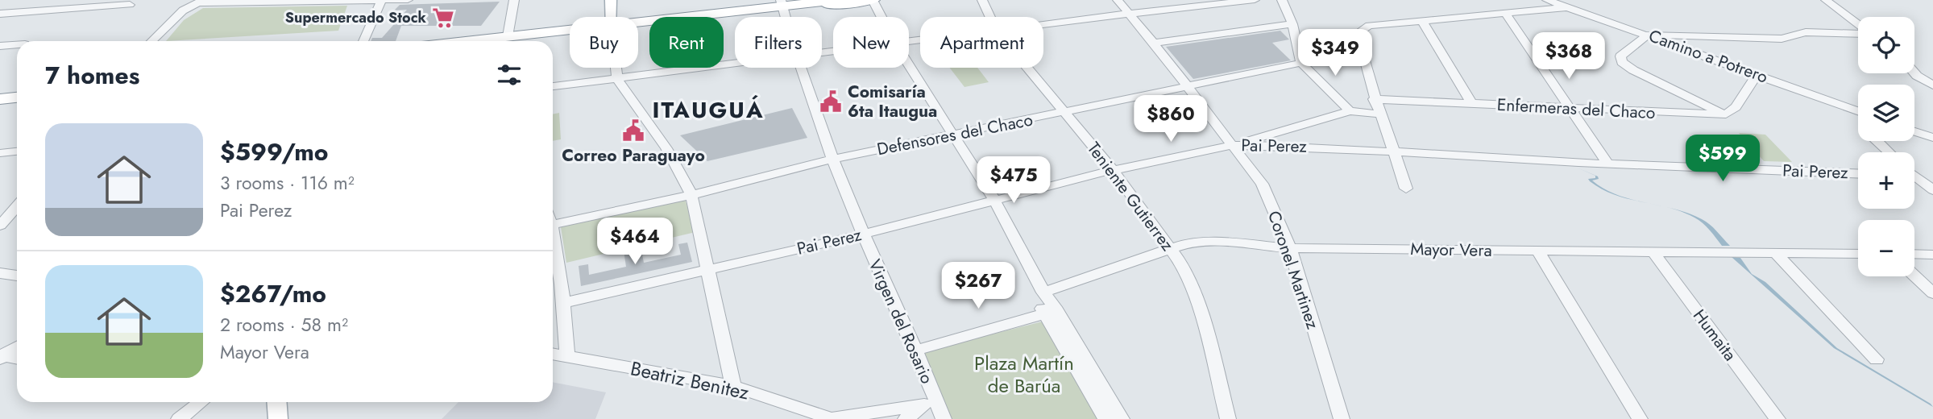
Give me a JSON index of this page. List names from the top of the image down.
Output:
{
  "streets": {
    "street": [
      "Camino a Potrero",
      "Enfermeras del Chaco",
      "Defensores del Chaco",
      "Pai Perez",
      "Teniente Gutierrez",
      "Mayor Vera",
      "Coronel Martinez",
      "Virgen del Rosario",
      "Humaita",
      "Beatriz Benitez"
    ]
  },
  "crossings": [
    ["Defensores del Chaco", "Teniente Gutierrez"],
    ["Defensores del Chaco", "Coronel Martinez"],
    ["Defensores del Chaco", "Virgen del Rosario"],
    ["Pai Perez", "Teniente Gutierrez"],
    ["Pai Perez", "Coronel Martinez"],
    ["Pai Perez", "Virgen del Rosario"],
    ["Teniente Gutierrez", "Mayor Vera"],
    ["Mayor Vera", "Coronel Martinez"],
    ["Mayor Vera", "Humaita"]
  ],
  "districts": ["ITAUGUÁ"],
  "parks": ["Plaza Martín de Barúa"],
  "places": {
    "supermarket": ["Supermercado Stock"],
    "public building": ["Comisaría 6ta Itaugua", "Correo Paraguayo"]
  },
  "page": {
    "map_buttons": ["+", "−"],
    "chip": [
      "Buy",
      "Rent",
      "Filters",
      "New",
      "Apartment"
    ],
    "price": [
      "$349",
      "$368",
      "$860",
      "$599",
      "$475",
      "$464",
      "$267"
    ],
    "heading": "7 homes",
    "list": [
      {
        "name": "$599/mo",
        "note": "3 rooms · 116 m² · Pai Perez"
      },
      {
        "name": "$267/mo",
        "note": "2 rooms · 58 m² · Mayor Vera"
      }
    ]
  }
}
